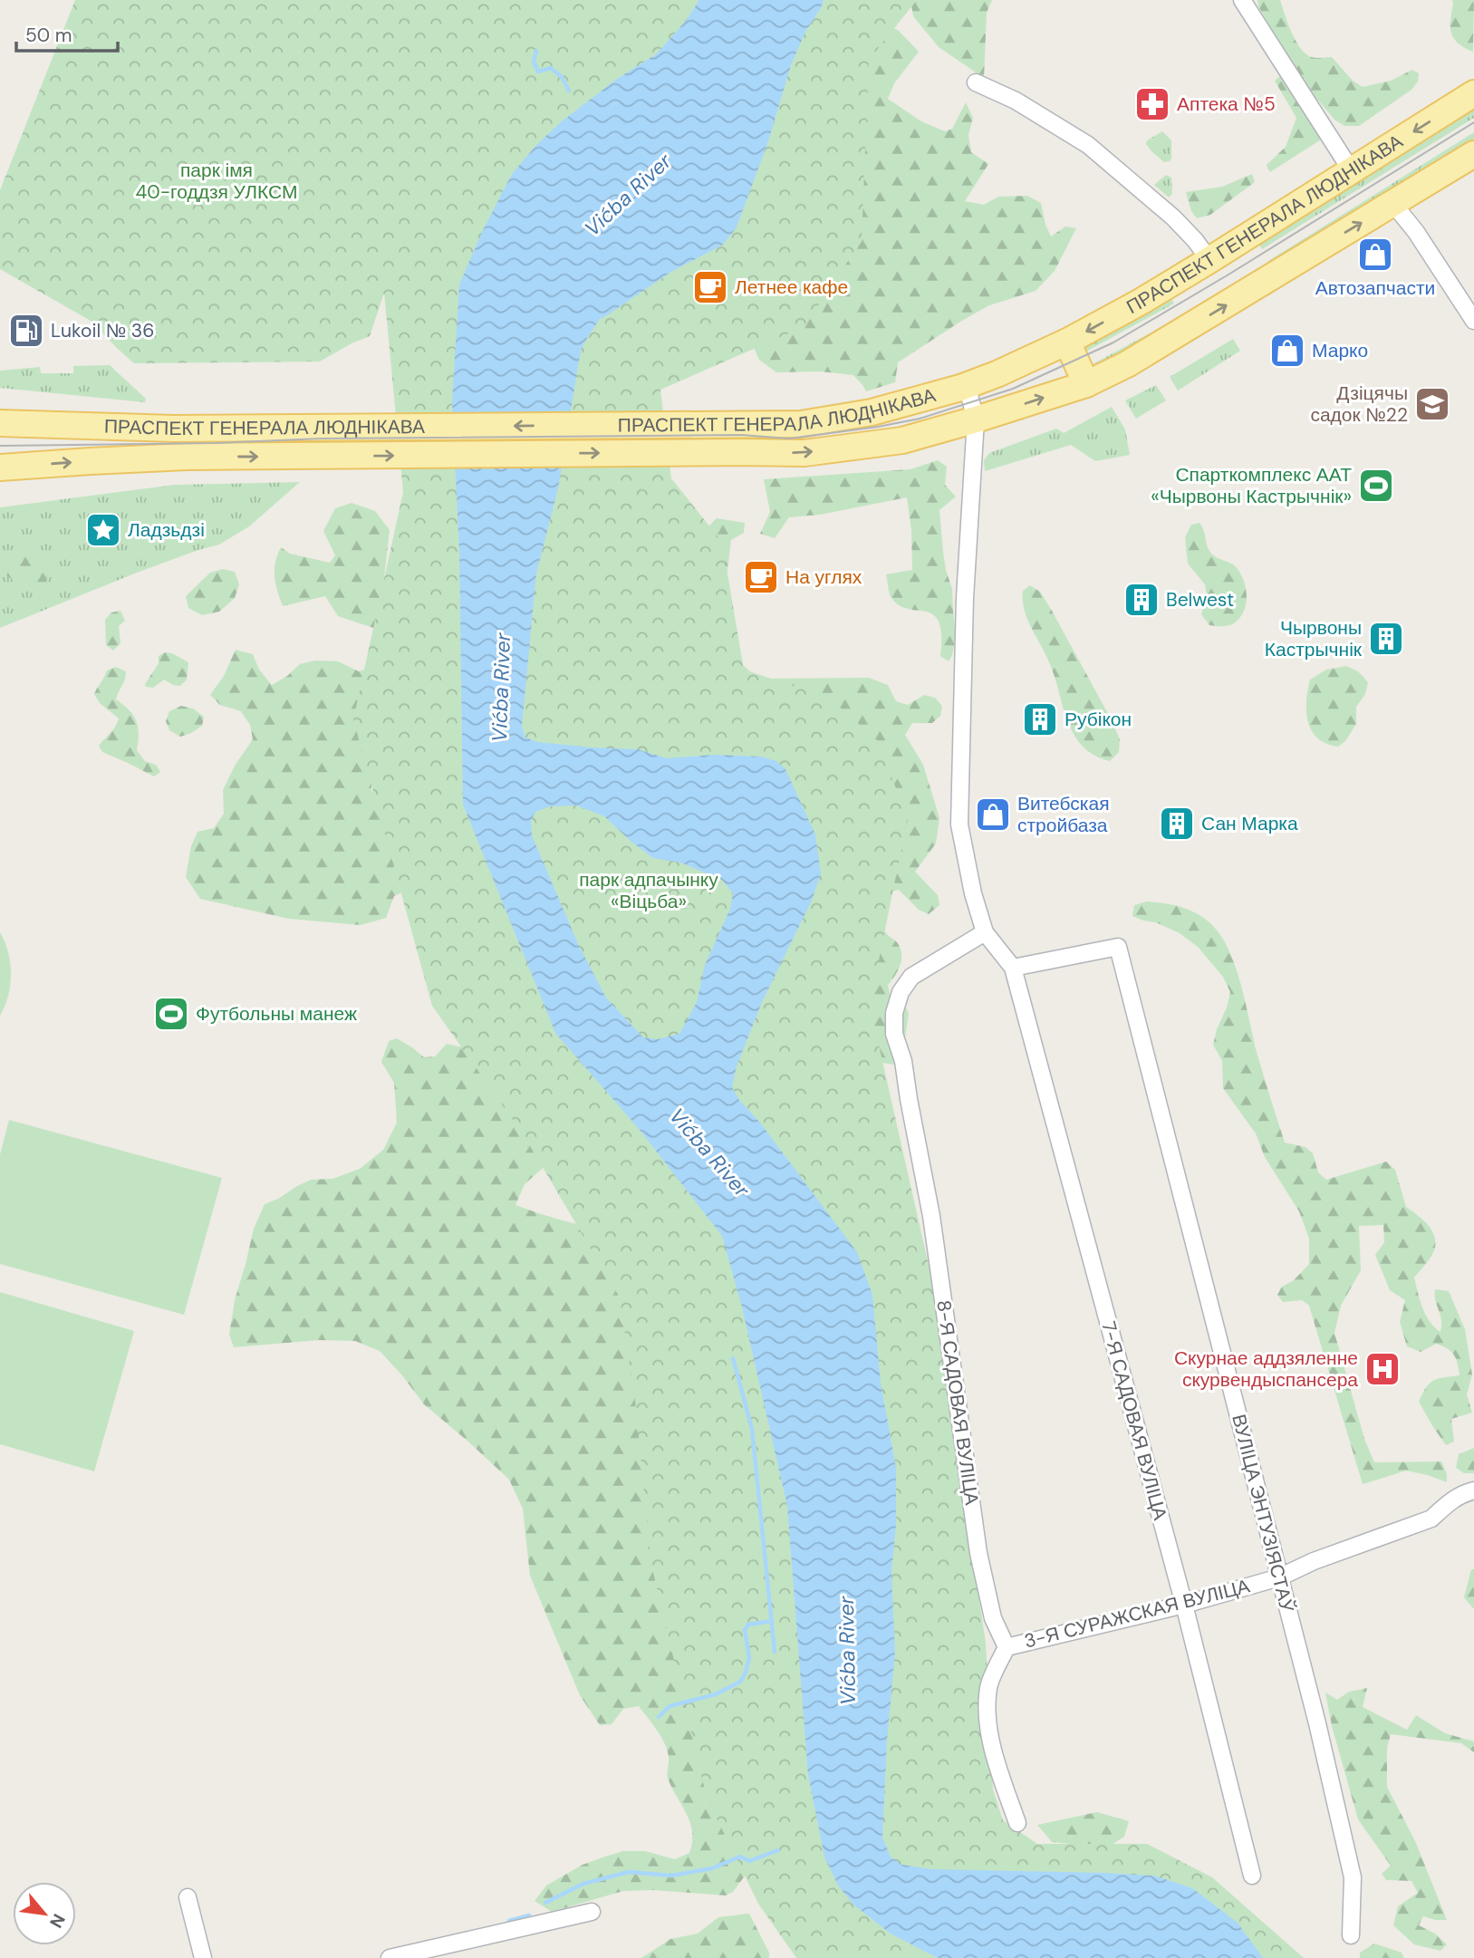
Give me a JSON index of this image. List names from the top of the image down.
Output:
{
  "streets": {
    "main road": ["ПРАСПЕКТ ГЕНЕРАЛА ЛЮДНІКАВА"],
    "street": [
      "8-Я САДОВАЯ ВУЛІЦА",
      "7-Я САДОВАЯ ВУЛІЦА",
      "ВУЛІЦА ЭНТУЗІЯСТАЎ",
      "3-Я СУРАЖСКАЯ ВУЛІЦА"
    ]
  },
  "crossings": [
    ["8-Я САДОВАЯ ВУЛІЦА", "3-Я СУРАЖСКАЯ ВУЛІЦА"],
    ["7-Я САДОВАЯ ВУЛІЦА", "ВУЛІЦА ЭНТУЗІЯСТАЎ"],
    ["7-Я САДОВАЯ ВУЛІЦА", "3-Я СУРАЖСКАЯ ВУЛІЦА"],
    ["ВУЛІЦА ЭНТУЗІЯСТАЎ", "3-Я СУРАЖСКАЯ ВУЛІЦА"]
  ],
  "water": ["Vićba River"],
  "parks": ["парк імя 40-годдзя УЛКСМ", "парк адпачынку «Віцьба»"],
  "places": {
    "pharmacy": ["Аптека №5"],
    "shop": ["Автозапчасти", "Марко", "Витебская стройбаза"],
    "cafe": ["Летнее кафе", "На углях"],
    "fuel station": ["Lukoil № 36"],
    "school or university": ["Дзіцячы садок №22"],
    "sports": ["Спарткомплекс ААТ «Чырвоны Кастрычнік»", "Футбольны манеж"],
    "place": ["Ладзьдзі"],
    "building": [
      "Belwest",
      "Чырвоны Кастрычнік",
      "Рубікон",
      "Сан Марка"
    ],
    "hospital": ["Скурнае аддзяленне скурвендыспансера"]
  },
  "scale_bar": "50 m",
  "north": "bottom right"
}
